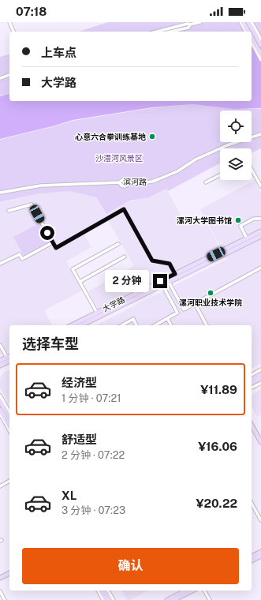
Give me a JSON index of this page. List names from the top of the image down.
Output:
{
  "streets": {
    "main road": ["大学路"],
    "street": ["滨河路"]
  },
  "parks": ["沙澧河风景区"],
  "places": ["心意六合拳训练基地", "漯河大学图书馆", "漯河职业技术学院"],
  "page": {
    "status": "07:18",
    "banner": ["上车点", "大学路"],
    "bubble": "2 分钟",
    "heading": "选择车型",
    "list": [
      {
        "name": "经济型",
        "note": "1 分钟 · 07:21",
        "value": "¥11.89"
      },
      {
        "name": "舒适型",
        "note": "2 分钟 · 07:22",
        "value": "¥16.06"
      },
      {
        "name": "XL",
        "note": "3 分钟 · 07:23",
        "value": "¥20.22"
      }
    ],
    "buttons": "确认"
  }
}
